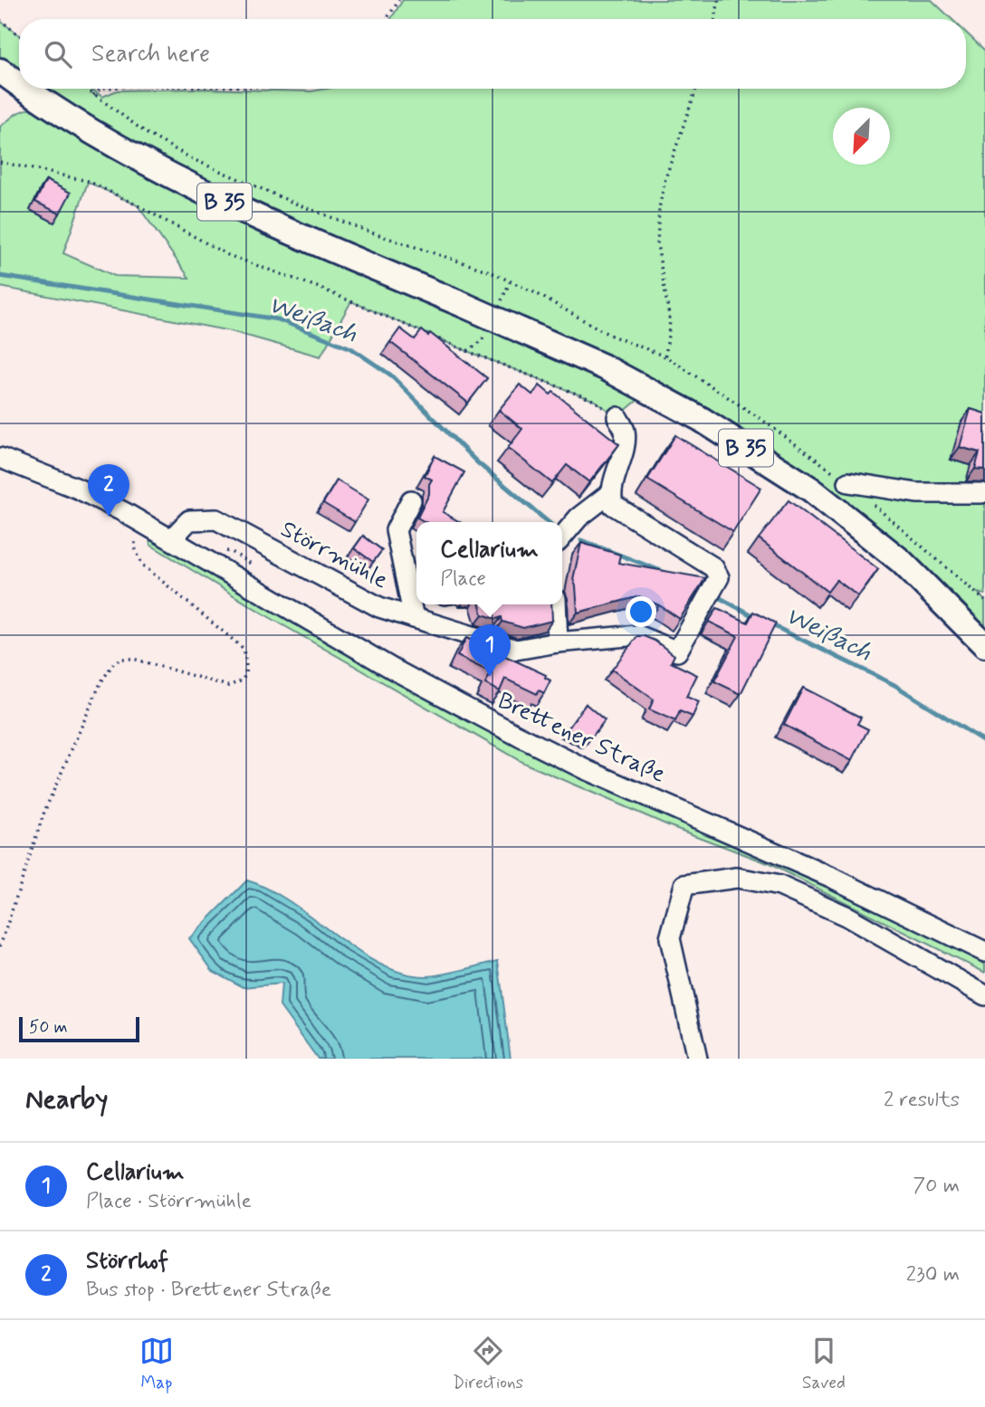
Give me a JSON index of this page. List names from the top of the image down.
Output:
{
  "streets": {
    "main road": ["B 35"],
    "street": ["Störrmühle", "Brettener Straße"]
  },
  "crossings": [
    ["Störrmühle", "Brettener Straße"]
  ],
  "water": ["Weißach"],
  "scale_bar": "50 m",
  "north": "bottom left",
  "page": {
    "search": "Search here",
    "pins": ["2", "1"],
    "popup": ["Cellarium", "Place"],
    "scale": "50 m",
    "heading": ["Nearby", "2 results"],
    "list": [
      {
        "mark": "1",
        "name": "Cellarium",
        "note": "Place · Störrmühle",
        "value": "70 m"
      },
      {
        "mark": "2",
        "name": "Störrhof",
        "note": "Bus stop · Brettener Straße",
        "value": "230 m"
      }
    ],
    "nav": ["Map", "Directions", "Saved"]
  }
}
